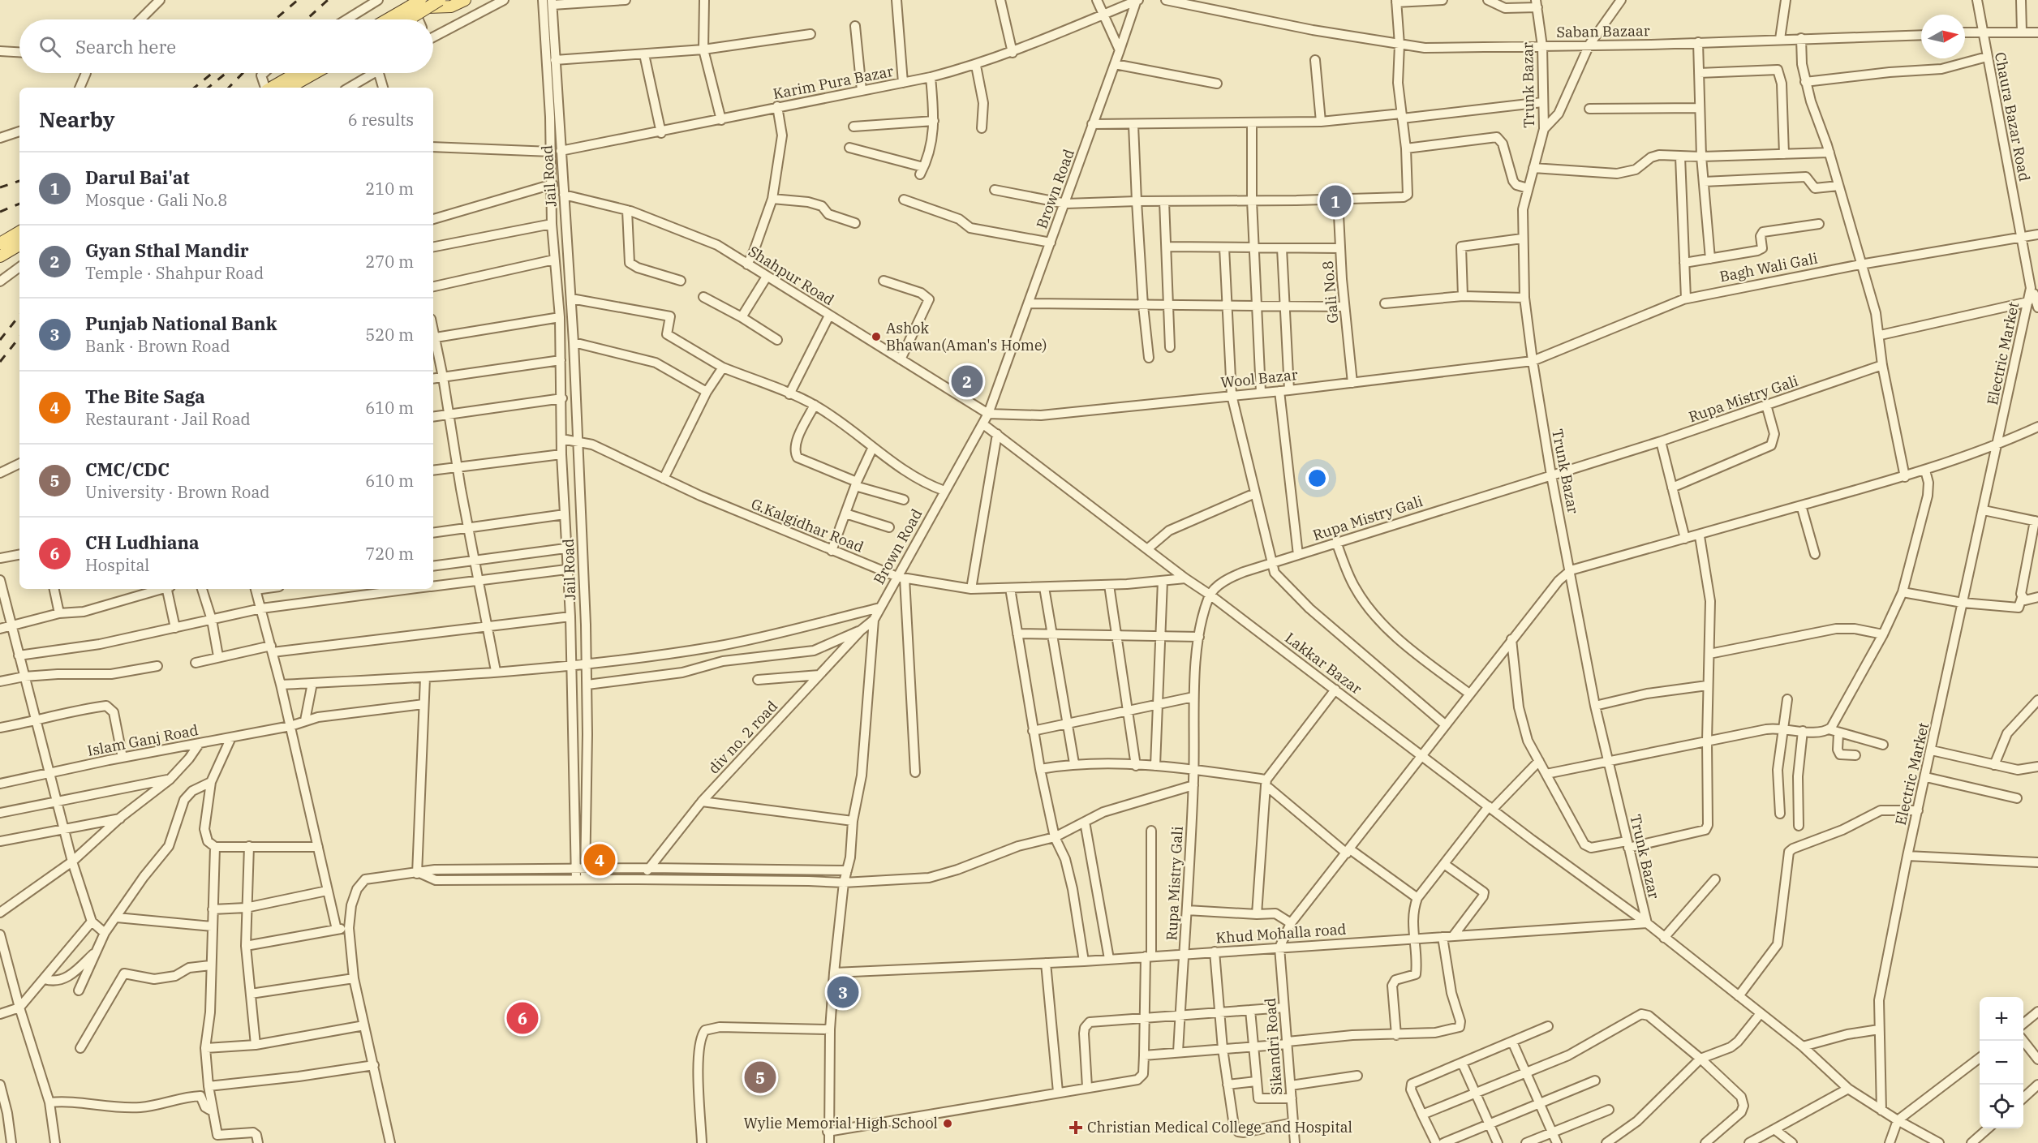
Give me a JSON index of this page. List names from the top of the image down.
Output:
{
  "streets": {
    "street": [
      "Saban Bazaar",
      "Karim Pura Bazar",
      "Trunk Bazar",
      "Chaura Bazar Road",
      "Jail Road",
      "Brown Road",
      "Bagh Wali Gali",
      "Shahpur Road",
      "Gali No.8",
      "Electric Market",
      "Wool Bazar",
      "Rupa Mistry Gali",
      "G.Kalgidhar Road",
      "Lakkar Bazar",
      "div no. 2 road",
      "Islam Ganj Road",
      "Khud Mohalla road",
      "Sikandri Road"
    ]
  },
  "crossings": [
    ["Saban Bazaar", "Trunk Bazar"],
    ["Karim Pura Bazar", "Jail Road"],
    ["Karim Pura Bazar", "Brown Road"],
    ["Trunk Bazar", "Bagh Wali Gali"],
    ["Trunk Bazar", "Wool Bazar"],
    ["Trunk Bazar", "Rupa Mistry Gali"],
    ["Trunk Bazar", "Lakkar Bazar"],
    ["Trunk Bazar", "Khud Mohalla road"],
    ["Chaura Bazar Road", "Bagh Wali Gali"],
    ["Chaura Bazar Road", "Electric Market"],
    ["Jail Road", "Shahpur Road"],
    ["Jail Road", "G.Kalgidhar Road"],
    ["Brown Road", "Shahpur Road"],
    ["Brown Road", "Wool Bazar"],
    ["Brown Road", "G.Kalgidhar Road"],
    ["Brown Road", "Lakkar Bazar"],
    ["Brown Road", "div no. 2 road"],
    ["Brown Road", "Khud Mohalla road"],
    ["Bagh Wali Gali", "Wool Bazar"],
    ["Shahpur Road", "Wool Bazar"],
    ["Gali No.8", "Wool Bazar"],
    ["Rupa Mistry Gali", "Lakkar Bazar"],
    ["Rupa Mistry Gali", "Khud Mohalla road"],
    ["G.Kalgidhar Road", "Lakkar Bazar"],
    ["Lakkar Bazar", "Khud Mohalla road"],
    ["Khud Mohalla road", "Sikandri Road"]
  ],
  "places": {
    "other": ["Ashok Bhawan(Aman's Home)", "Wylie Memorial High School"],
    "health": ["Christian Medical College and Hospital"]
  },
  "north": "right",
  "page": {
    "search": "Search here",
    "heading": ["Nearby", "6 results"],
    "list": [
      {
        "mark": "1",
        "name": "Darul Bai'at",
        "note": "Mosque · Gali No.8",
        "value": "210 m"
      },
      {
        "mark": "2",
        "name": "Gyan Sthal Mandir",
        "note": "Temple · Shahpur Road",
        "value": "270 m"
      },
      {
        "mark": "3",
        "name": "Punjab National Bank",
        "note": "Bank · Brown Road",
        "value": "520 m"
      },
      {
        "mark": "4",
        "name": "The Bite Saga",
        "note": "Restaurant · Jail Road",
        "value": "610 m"
      },
      {
        "mark": "5",
        "name": "CMC/CDC",
        "note": "University · Brown Road",
        "value": "610 m"
      },
      {
        "mark": "6",
        "name": "CH Ludhiana",
        "note": "Hospital",
        "value": "720 m"
      }
    ],
    "pins": [
      "1",
      "2",
      "4",
      "3",
      "6",
      "5"
    ],
    "map_buttons": ["+", "−"]
  }
}
